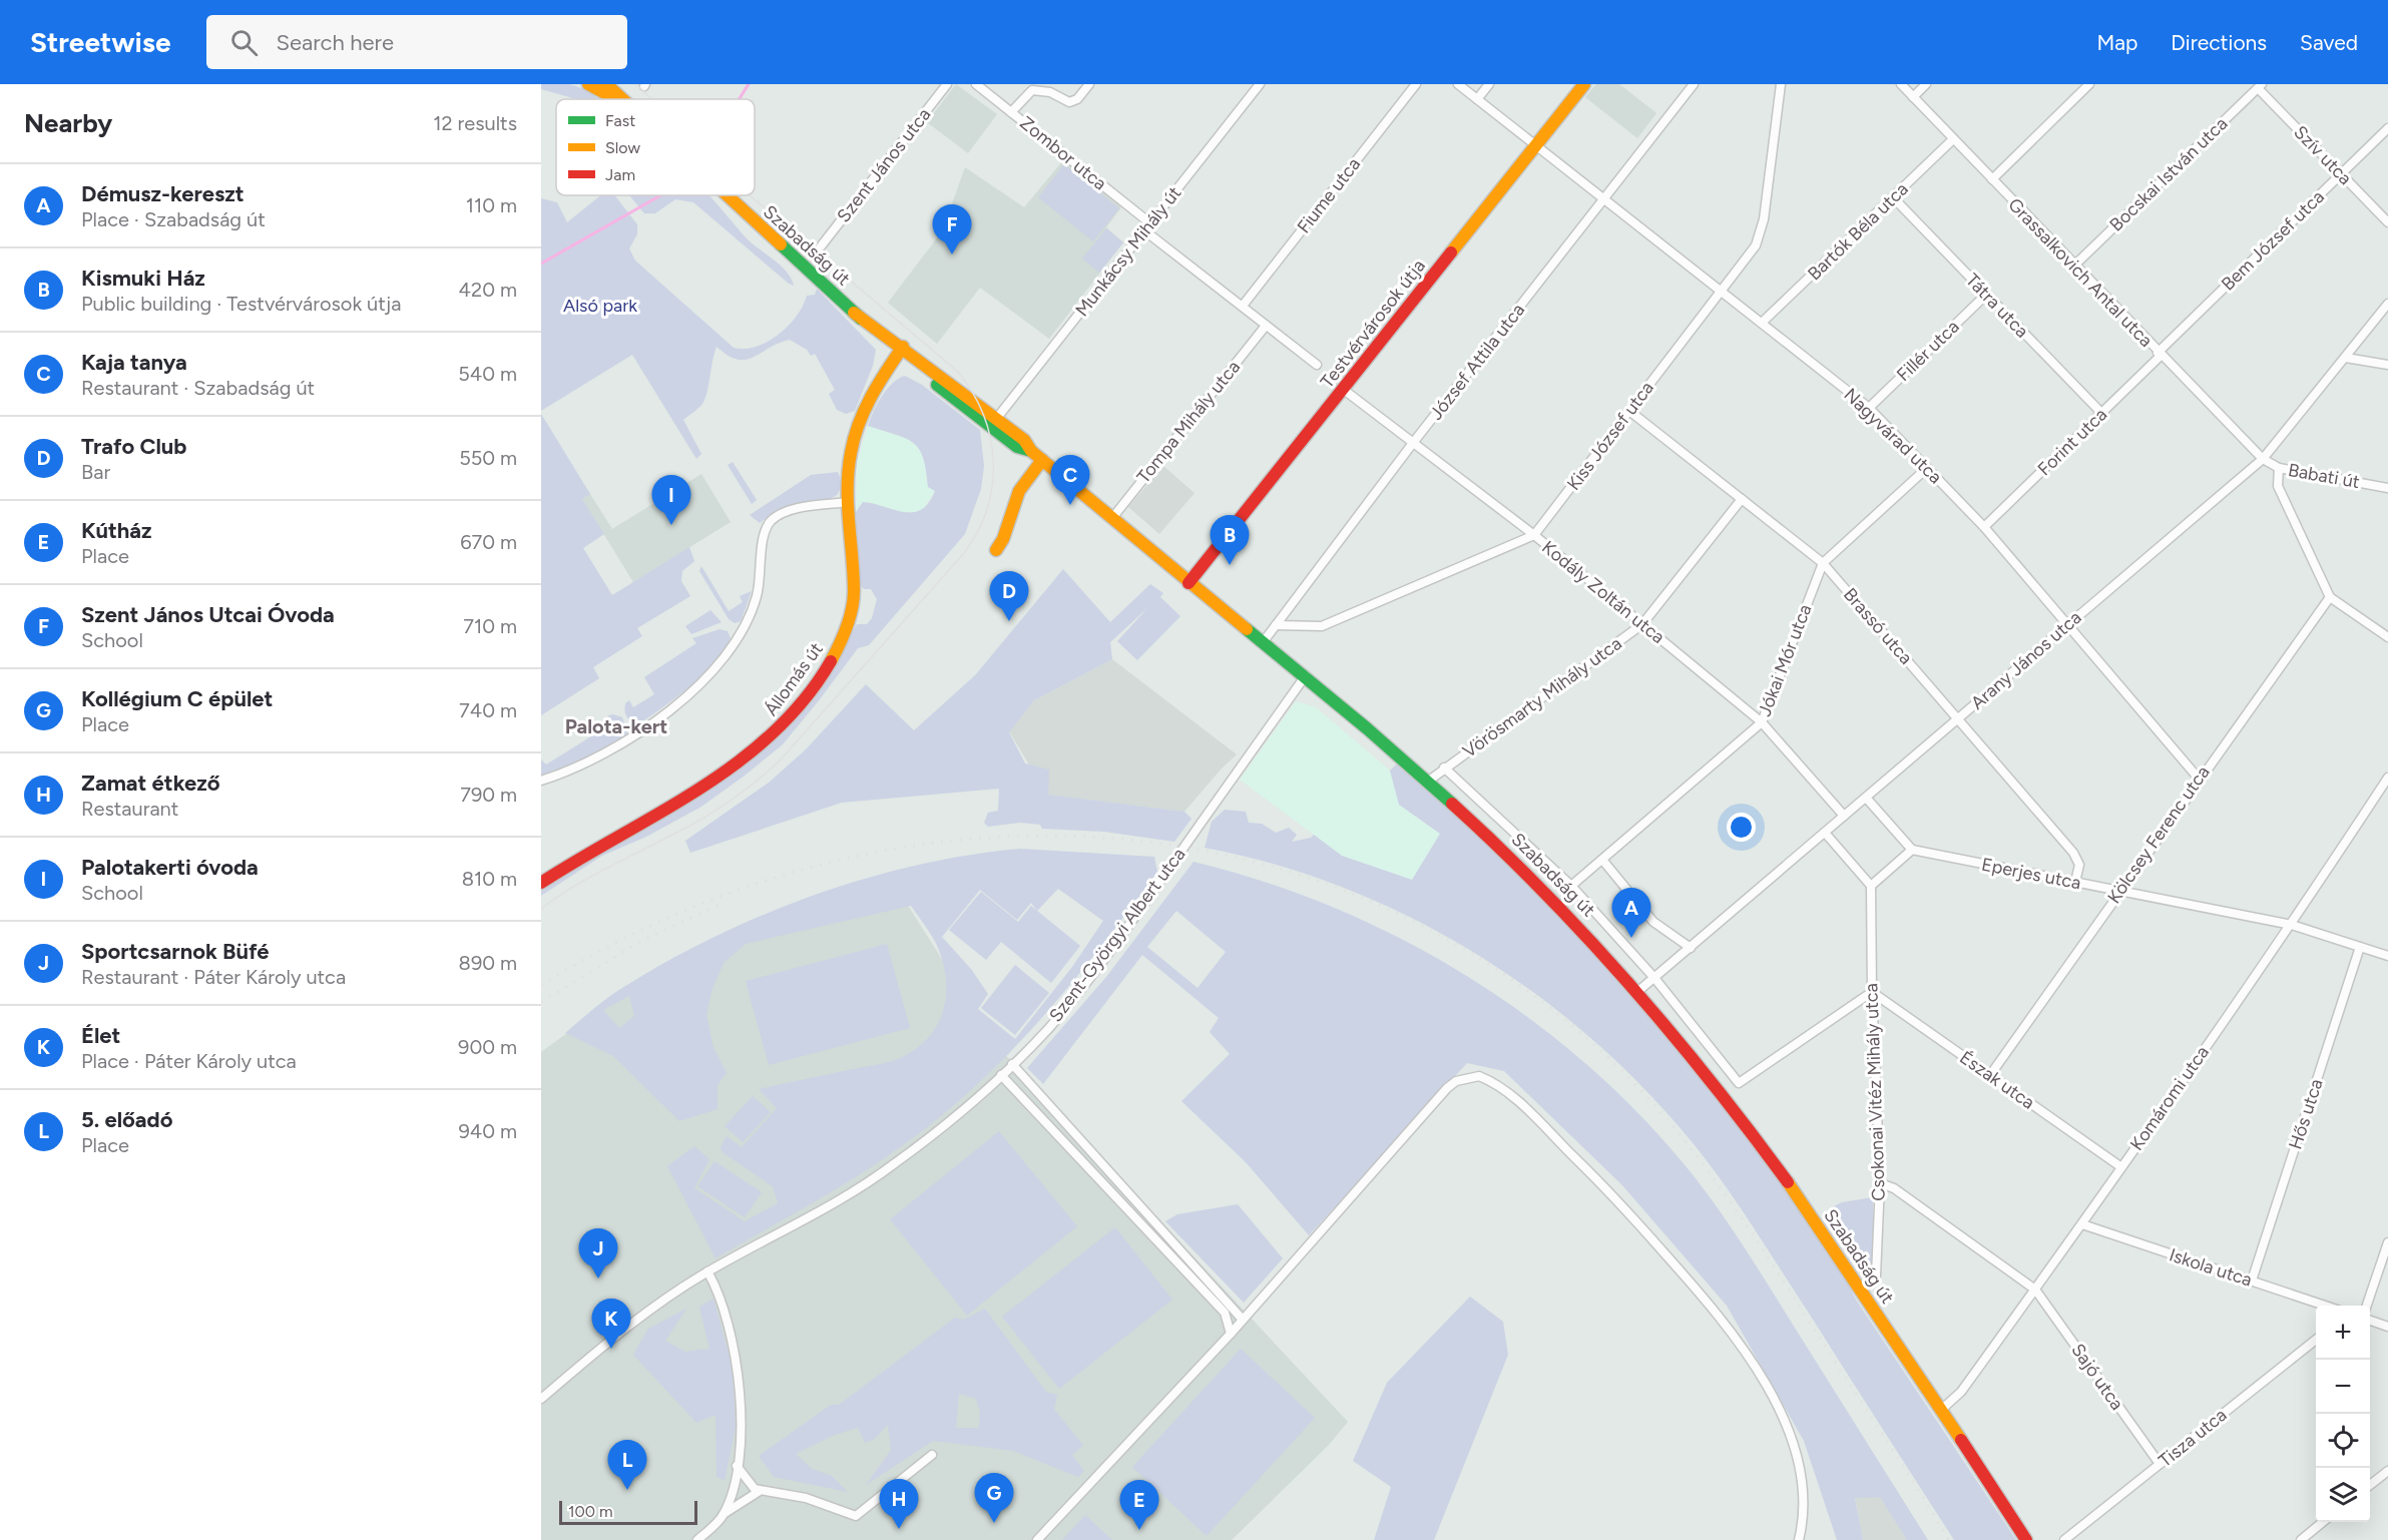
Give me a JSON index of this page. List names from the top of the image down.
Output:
{
  "streets": {
    "main road": ["Szabadság út", "Testvérvárosok útja", "Állomás út"],
    "street": [
      "Zombor utca",
      "Szív utca",
      "Szent János utca",
      "Bocskai István utca",
      "Fiume utca",
      "Bartók Béla utca",
      "Bem József utca",
      "Munkácsy Mihály út",
      "Grassalkovich Antal utca",
      "Tátra utca",
      "Fillér utca",
      "József Attila utca",
      "Tompa Mihály utca",
      "Kiss József utca",
      "Nagyvárad utca",
      "Forint utca",
      "Babati út",
      "Kodály Zoltán utca",
      "Brassó utca",
      "Jókai Mór utca",
      "Arany János utca",
      "Vörösmarty Mihály utca",
      "Kölcsey Ferenc utca",
      "Eperjes utca",
      "Szent-Györgyi Albert utca",
      "Észak utca",
      "Csokonai Vitéz Mihály utca",
      "Komáromi utca",
      "Hős utca",
      "Iskola utca",
      "Sajó utca",
      "Tisza utca"
    ]
  },
  "crossings": [
    ["Zombor utca", "Fiume utca"],
    ["Zombor utca", "Munkácsy Mihály út"],
    ["Zombor utca", "Tompa Mihály utca"],
    ["Szív utca", "Bocskai István utca"],
    ["Szív utca", "Bem József utca"],
    ["Bocskai István utca", "Grassalkovich Antal utca"],
    ["Bartók Béla utca", "Grassalkovich Antal utca"],
    ["Bartók Béla utca", "Tátra utca"],
    ["Bartók Béla utca", "Nagyvárad utca"],
    ["Bem József utca", "Grassalkovich Antal utca"],
    ["Bem József utca", "Forint utca"],
    ["Szabadság út", "Munkácsy Mihály út"],
    ["Szabadság út", "Testvérvárosok útja"],
    ["Szabadság út", "József Attila utca"],
    ["Szabadság út", "Tompa Mihály utca"],
    ["Szabadság út", "Jókai Mór utca"],
    ["Szabadság út", "Arany János utca"],
    ["Szabadság út", "Állomás út"],
    ["Szabadság út", "Vörösmarty Mihály utca"],
    ["Szabadság út", "Szent-Györgyi Albert utca"],
    ["Szabadság út", "Észak utca"],
    ["Szabadság út", "Csokonai Vitéz Mihály utca"],
    ["Szabadság út", "Komáromi utca"],
    ["Grassalkovich Antal utca", "Forint utca"],
    ["Grassalkovich Antal utca", "Babati út"],
    ["Grassalkovich Antal utca", "Arany János utca"],
    ["Tátra utca", "Fillér utca"],
    ["Tátra utca", "Forint utca"],
    ["Testvérvárosok útja", "Nagyvárad utca"],
    ["Testvérvárosok útja", "Kodály Zoltán utca"],
    ["Fillér utca", "Nagyvárad utca"],
    ["József Attila utca", "Kiss József utca"],
    ["József Attila utca", "Nagyvárad utca"],
    ["József Attila utca", "Kodály Zoltán utca"],
    ["Kiss József utca", "Nagyvárad utca"],
    ["Kiss József utca", "Kodály Zoltán utca"],
    ["Kiss József utca", "Brassó utca"],
    ["Nagyvárad utca", "Forint utca"],
    ["Nagyvárad utca", "Jókai Mór utca"],
    ["Nagyvárad utca", "Arany János utca"],
    ["Nagyvárad utca", "Kölcsey Ferenc utca"],
    ["Babati út", "Arany János utca"],
    ["Kodály Zoltán utca", "Jókai Mór utca"],
    ["Kodály Zoltán utca", "Arany János utca"],
    ["Kodály Zoltán utca", "Vörösmarty Mihály utca"],
    ["Brassó utca", "Jókai Mór utca"],
    ["Brassó utca", "Arany János utca"],
    ["Brassó utca", "Vörösmarty Mihály utca"],
    ["Brassó utca", "Eperjes utca"],
    ["Kölcsey Ferenc utca", "Eperjes utca"],
    ["Kölcsey Ferenc utca", "Észak utca"],
    ["Eperjes utca", "Komáromi utca"],
    ["Eperjes utca", "Hős utca"],
    ["Észak utca", "Csokonai Vitéz Mihály utca"],
    ["Észak utca", "Komáromi utca"],
    ["Csokonai Vitéz Mihály utca", "Sajó utca"],
    ["Komáromi utca", "Iskola utca"],
    ["Komáromi utca", "Sajó utca"],
    ["Hős utca", "Iskola utca"],
    ["Sajó utca", "Tisza utca"]
  ],
  "districts": ["Palota-kert"],
  "parks": ["Alsó park"],
  "legend": ["Fast", "Slow", "Jam"],
  "scale_bar": "100 m",
  "page": {
    "header": "Streetwise",
    "search": "Search here",
    "nav": ["Map", "Directions", "Saved"],
    "heading": ["Nearby", "12 results"],
    "list": [
      {
        "mark": "A",
        "name": "Démusz-kereszt",
        "note": "Place · Szabadság út",
        "value": "110 m"
      },
      {
        "mark": "B",
        "name": "Kismuki Ház",
        "note": "Public building · Testvérvárosok útja",
        "value": "420 m"
      },
      {
        "mark": "C",
        "name": "Kaja tanya",
        "note": "Restaurant · Szabadság út",
        "value": "540 m"
      },
      {
        "mark": "D",
        "name": "Trafo Club",
        "note": "Bar",
        "value": "550 m"
      },
      {
        "mark": "E",
        "name": "Kútház",
        "note": "Place",
        "value": "670 m"
      },
      {
        "mark": "F",
        "name": "Szent János Utcai Óvoda",
        "note": "School",
        "value": "710 m"
      },
      {
        "mark": "G",
        "name": "Kollégium C épület",
        "note": "Place",
        "value": "740 m"
      },
      {
        "mark": "H",
        "name": "Zamat étkező",
        "note": "Restaurant",
        "value": "790 m"
      },
      {
        "mark": "I",
        "name": "Palotakerti óvoda",
        "note": "School",
        "value": "810 m"
      },
      {
        "mark": "J",
        "name": "Sportcsarnok Büfé",
        "note": "Restaurant · Páter Károly utca",
        "value": "890 m"
      },
      {
        "mark": "K",
        "name": "Élet",
        "note": "Place · Páter Károly utca",
        "value": "900 m"
      },
      {
        "mark": "L",
        "name": "5. előadó",
        "note": "Place",
        "value": "940 m"
      }
    ],
    "pins": [
      "F",
      "C",
      "I",
      "B",
      "D",
      "A",
      "J",
      "K",
      "L",
      "G",
      "H",
      "E"
    ],
    "map_buttons": ["+", "−"],
    "scale": "100 m"
  }
}
